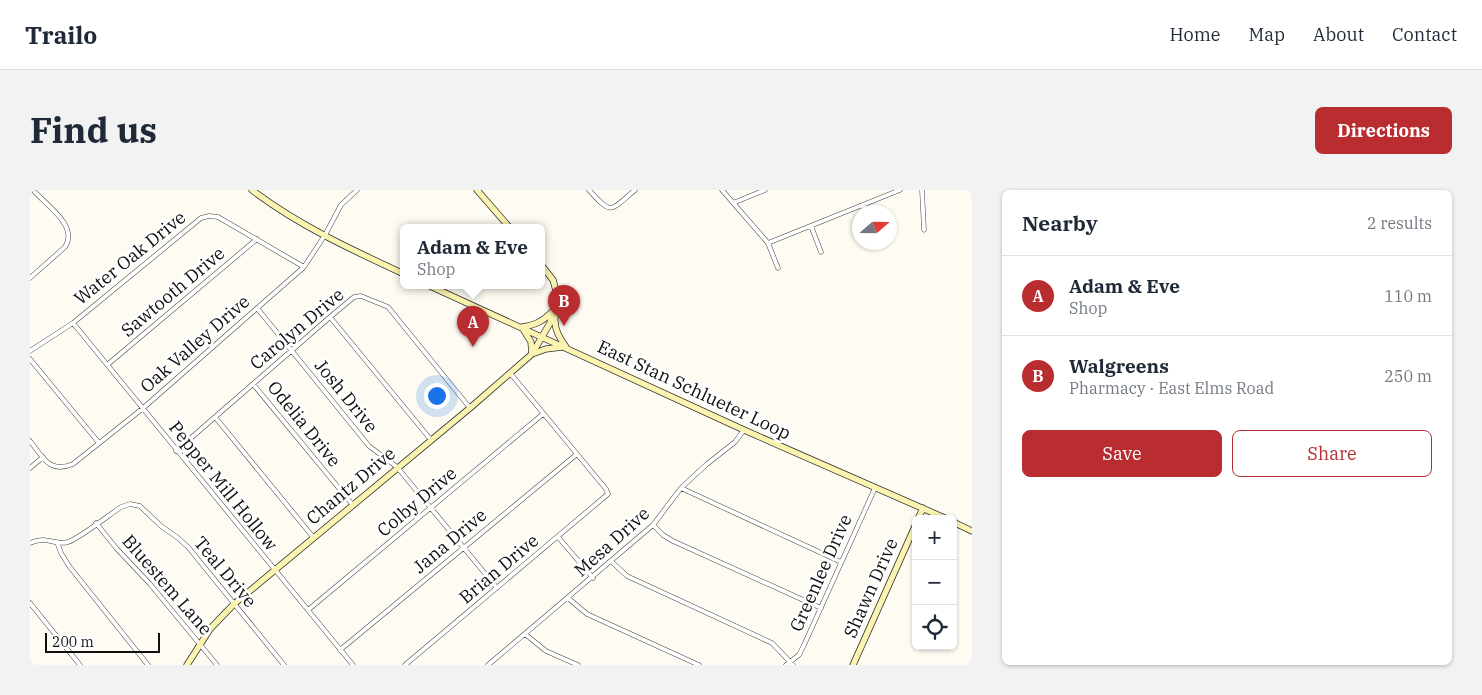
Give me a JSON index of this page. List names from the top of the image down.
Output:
{
  "streets": {
    "main road": ["East Stan Schlueter Loop", "Chantz Drive", "Shawn Drive"],
    "street": [
      "Water Oak Drive",
      "Sawtooth Drive",
      "Carolyn Drive",
      "Oak Valley Drive",
      "Josh Drive",
      "Odelia Drive",
      "Pepper Mill Hollow",
      "Colby Drive",
      "Jana Drive",
      "Mesa Drive",
      "Brian Drive",
      "Teal Drive",
      "Greenlee Drive",
      "Bluestem Lane"
    ]
  },
  "crossings": [
    ["Water Oak Drive", "Sawtooth Drive"],
    ["Water Oak Drive", "Oak Valley Drive"],
    ["Water Oak Drive", "Pepper Mill Hollow"],
    ["Sawtooth Drive", "Pepper Mill Hollow"],
    ["Carolyn Drive", "Josh Drive"],
    ["Carolyn Drive", "Odelia Drive"],
    ["Carolyn Drive", "Pepper Mill Hollow"],
    ["Carolyn Drive", "Chantz Drive"],
    ["Oak Valley Drive", "Josh Drive"],
    ["Oak Valley Drive", "Pepper Mill Hollow"],
    ["East Stan Schlueter Loop", "Chantz Drive"],
    ["East Stan Schlueter Loop", "Mesa Drive"],
    ["East Stan Schlueter Loop", "Greenlee Drive"],
    ["Josh Drive", "Chantz Drive"],
    ["Josh Drive", "Colby Drive"],
    ["Josh Drive", "Jana Drive"],
    ["Josh Drive", "Brian Drive"],
    ["Odelia Drive", "Chantz Drive"],
    ["Pepper Mill Hollow", "Chantz Drive"],
    ["Pepper Mill Hollow", "Colby Drive"],
    ["Pepper Mill Hollow", "Jana Drive"],
    ["Chantz Drive", "Teal Drive"],
    ["Chantz Drive", "Bluestem Lane"],
    ["Jana Drive", "Brian Drive"],
    ["Teal Drive", "Bluestem Lane"]
  ],
  "scale_bar": "200 m",
  "north": "right",
  "page": {
    "header": "Trailo",
    "nav": [
      "Home",
      "Map",
      "About",
      "Contact"
    ],
    "title": "Find us",
    "buttons": [
      "Directions",
      ["Save", "Share"]
    ],
    "heading": ["Nearby", "2 results"],
    "popup": ["Adam & Eve", "Shop"],
    "list": [
      {
        "mark": "A",
        "name": "Adam & Eve",
        "note": "Shop",
        "value": "110 m"
      },
      {
        "mark": "B",
        "name": "Walgreens",
        "note": "Pharmacy · East Elms Road",
        "value": "250 m"
      }
    ],
    "pins": ["B", "A"],
    "map_buttons": ["+", "−"],
    "scale": "200 m"
  }
}
